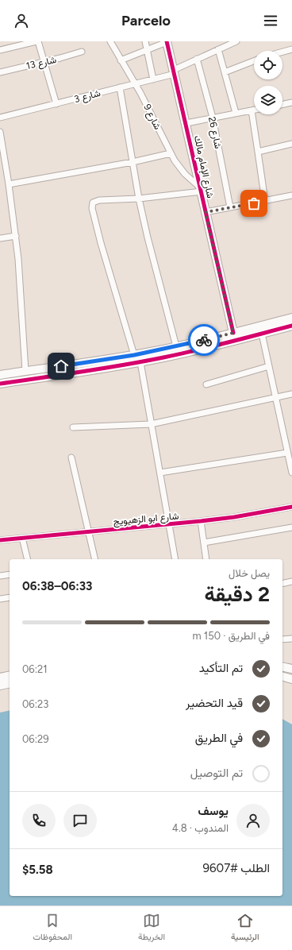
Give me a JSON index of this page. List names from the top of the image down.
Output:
{
  "streets": {
    "street": [
      "شارع 13",
      "شارع 3",
      "شارع 9",
      "شارع 26",
      "شارع الإمام مالك",
      "شارع ابو الزهيويج"
    ]
  },
  "crossings": [
    ["شارع 3", "شارع 9"],
    ["شارع 3", "شارع 26"],
    ["شارع 3", "شارع الإمام مالك"],
    ["شارع 9", "شارع الإمام مالك"]
  ],
  "page": {
    "header": "Parcelo",
    "heading": ["2 دقيقة", "يصل خلال", "06:33–06:38"],
    "panel": [
      "يوسف",
      "المندوب · 4.8",
      "الطلب #9607",
      "$5.58"
    ],
    "bar": "في الطريق · 150 m",
    "list": [
      ["تم التأكيد", "06:21"],
      ["قيد التحضير", "06:23"],
      ["في الطريق", "06:29"],
      "تم التوصيل"
    ],
    "tabs": ["الرئيسية", "الخريطة", "المحفوظات"]
  }
}
